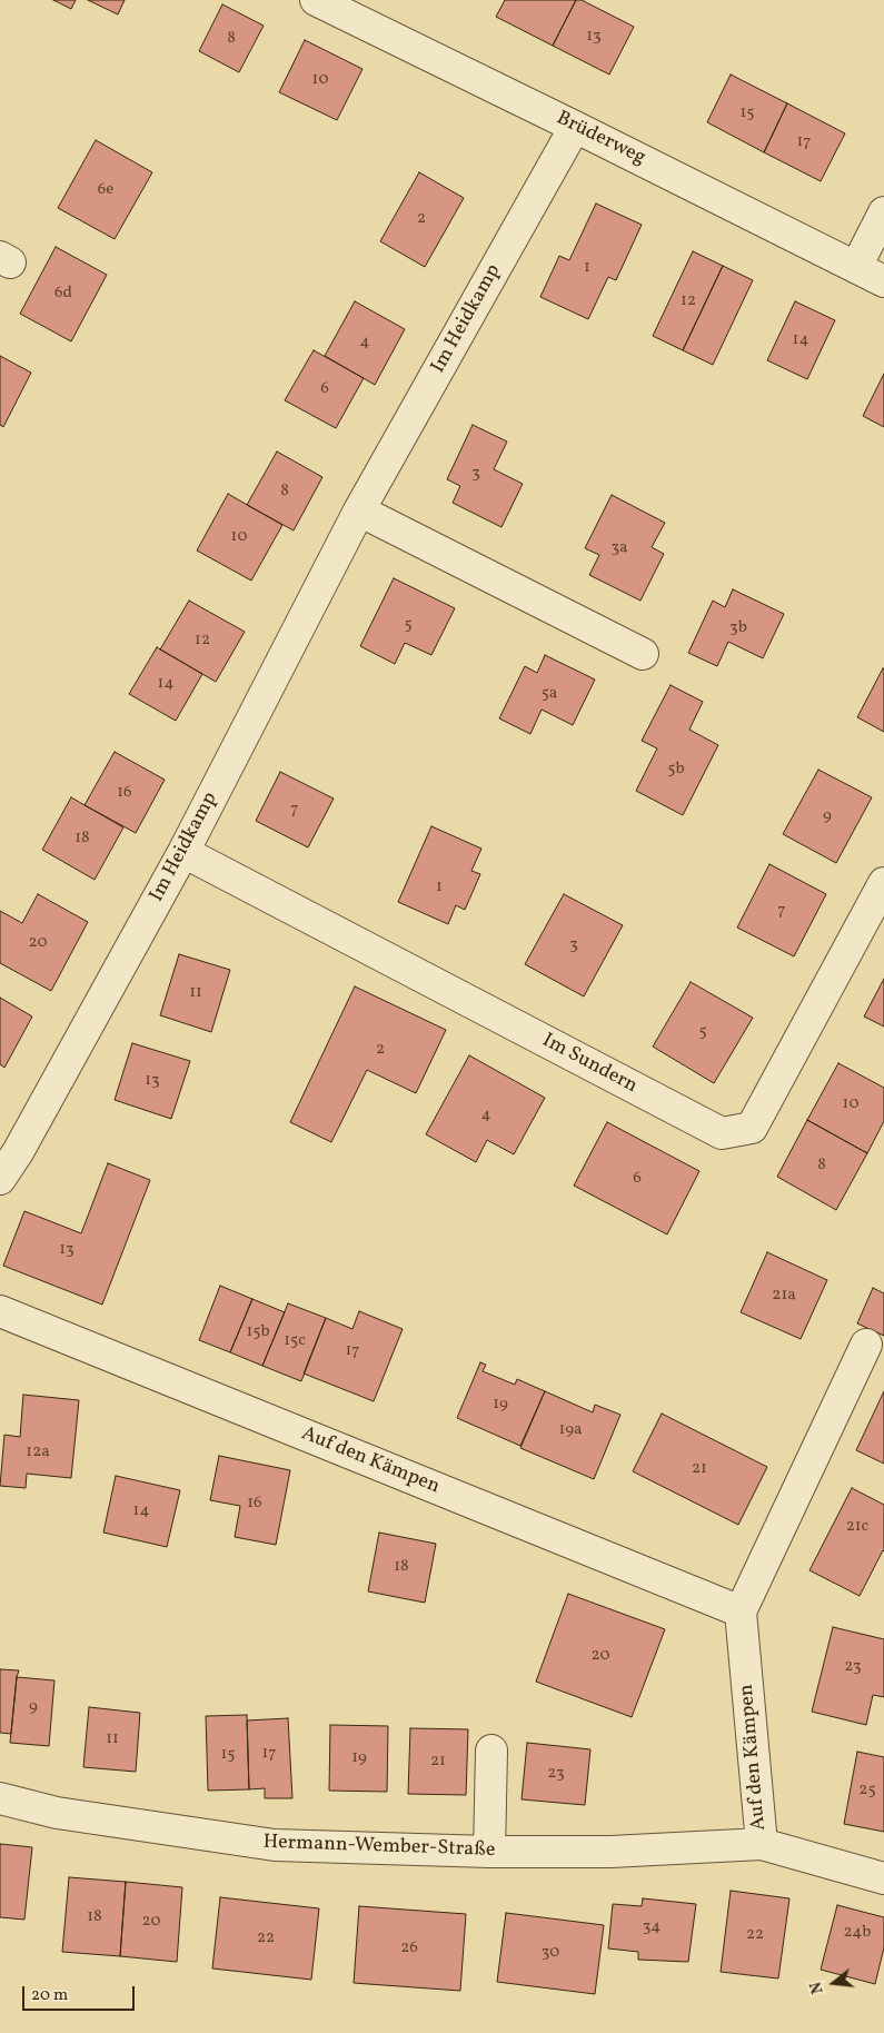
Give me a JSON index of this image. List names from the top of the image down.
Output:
{
  "streets": {
    "street": [
      "Brüderweg",
      "Im Heidkamp",
      "Im Sundern",
      "Auf den Kämpen",
      "Hermann-Wember-Straße"
    ]
  },
  "crossings": [
    ["Brüderweg", "Im Heidkamp"],
    ["Im Heidkamp", "Im Sundern"],
    ["Auf den Kämpen", "Hermann-Wember-Straße"]
  ],
  "house_numbers": [
    "13",
    "8",
    "10",
    "15",
    "17",
    "6e",
    "2",
    "1",
    "6d",
    "12",
    "14",
    "4",
    "6",
    "3",
    "8",
    "10",
    "3a",
    "5",
    "3b",
    "12",
    "14",
    "5a",
    "5b",
    "16",
    "7",
    "9",
    "18",
    "1",
    "7",
    "20",
    "3",
    "11",
    "5",
    "2",
    "13",
    "10",
    "4",
    "8",
    "6",
    "13",
    "21a",
    "15b",
    "15c",
    "17",
    "19",
    "19a",
    "12a",
    "21",
    "16",
    "14",
    "21c",
    "18",
    "20",
    "23",
    "9",
    "11",
    "17",
    "15",
    "19",
    "21",
    "23",
    "25",
    "18",
    "20",
    "34",
    "24b",
    "22",
    "22",
    "26",
    "30"
  ],
  "scale_bar": "20 m",
  "north": "left"
}
